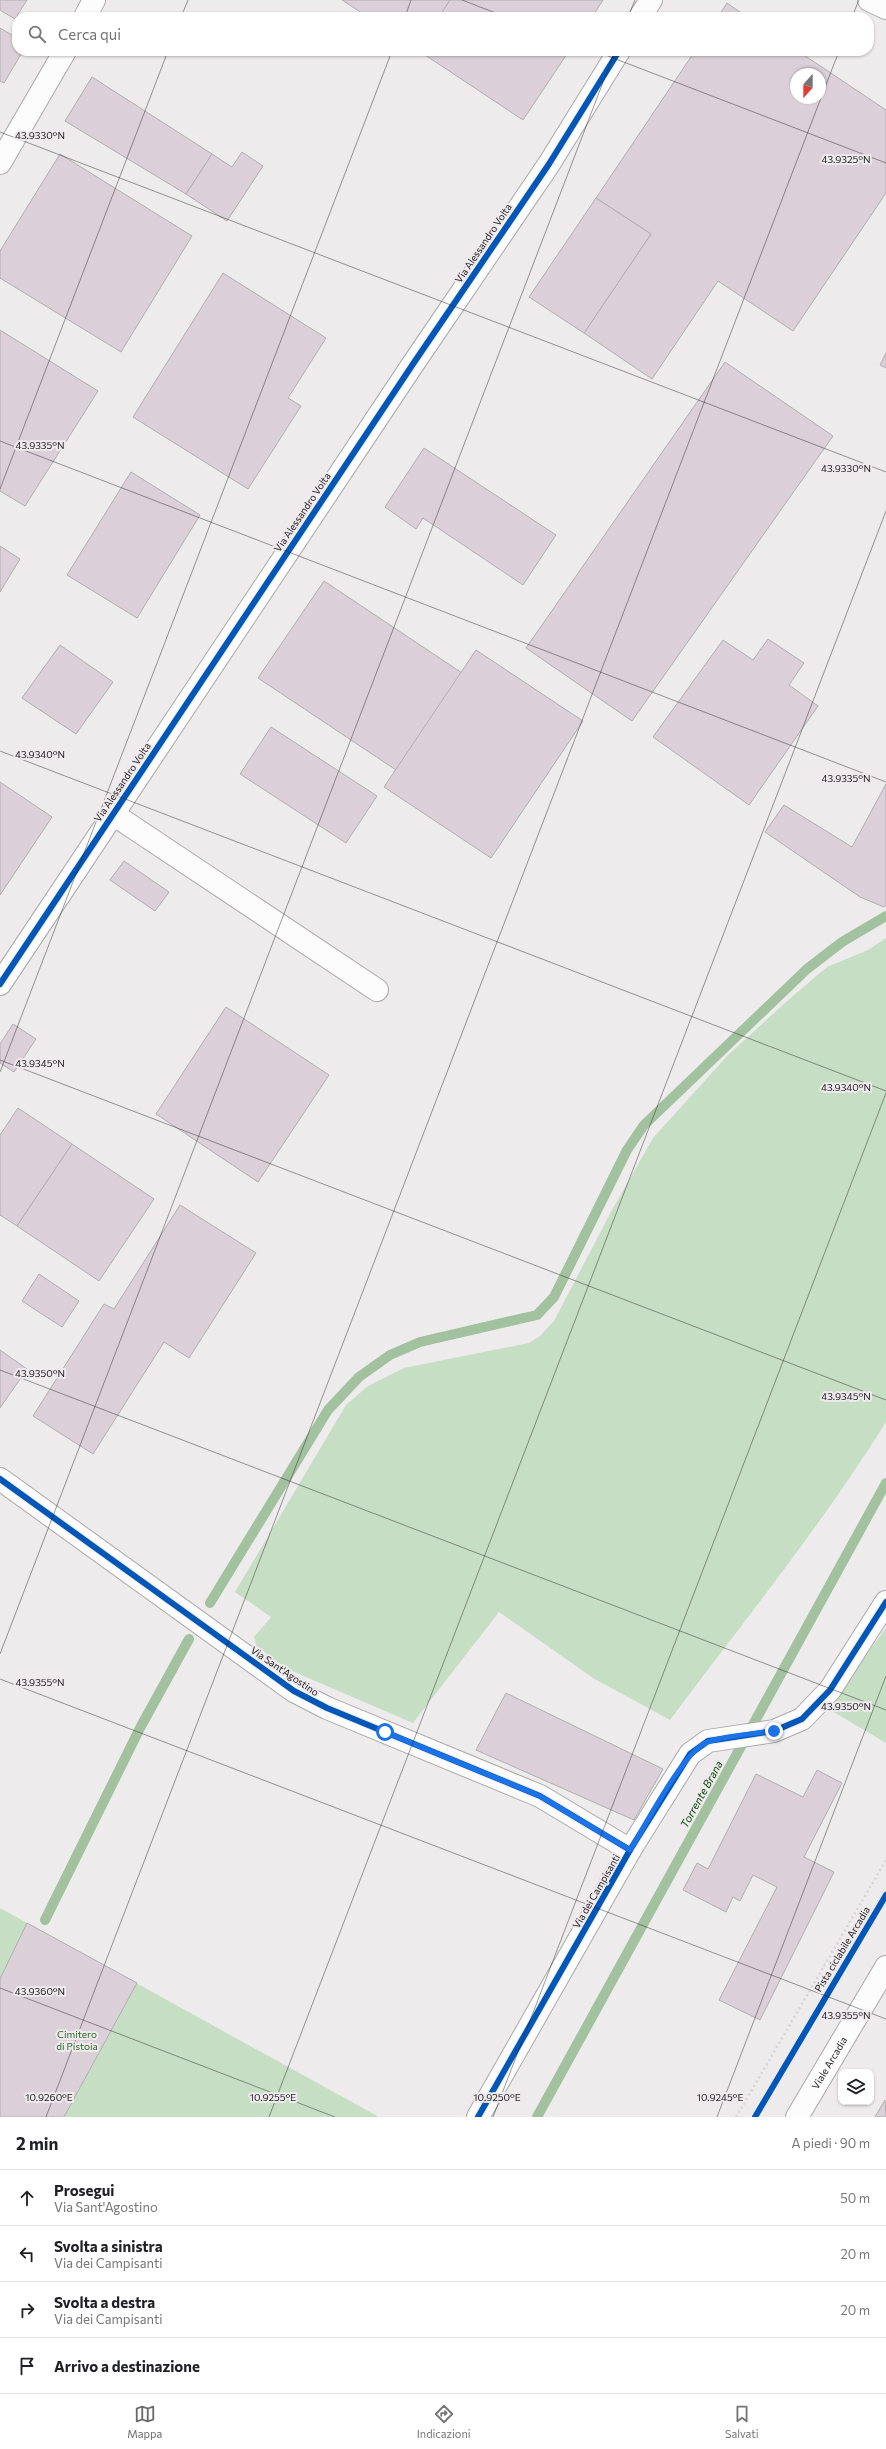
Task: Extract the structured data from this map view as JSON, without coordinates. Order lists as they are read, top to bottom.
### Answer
{
  "streets": {
    "street": [
      "Via Alessandro Volta",
      "Via Sant'Agostino",
      "Via dei Campisanti",
      "Viale Arcadia"
    ],
    "cycle path": ["Pista ciclabile Arcadia"]
  },
  "crossings": [
    ["Via Sant'Agostino", "Via dei Campisanti"]
  ],
  "water": ["Torrente Brana"],
  "parks": ["Cimitero di Pistoia"],
  "north": "bottom",
  "page": {
    "search": "Cerca qui",
    "heading": ["2 min", "A piedi · 90 m"],
    "list": [
      ["Prosegui", "Via Sant'Agostino", "50 m"],
      ["Svolta a sinistra", "Via dei Campisanti", "20 m"],
      ["Svolta a destra", "Via dei Campisanti", "20 m"],
      "Arrivo a destinazione"
    ],
    "nav": ["Mappa", "Indicazioni", "Salvati"]
  },
  "coordinates": [
    "43.9330°N",
    "43.9325°N",
    "43.9335°N",
    "43.9340°N",
    "43.9345°N",
    "43.9350°N",
    "43.9355°N",
    "43.9360°N",
    "10.9260°E",
    "10.9255°E",
    "10.9250°E",
    "10.9245°E"
  ]
}
